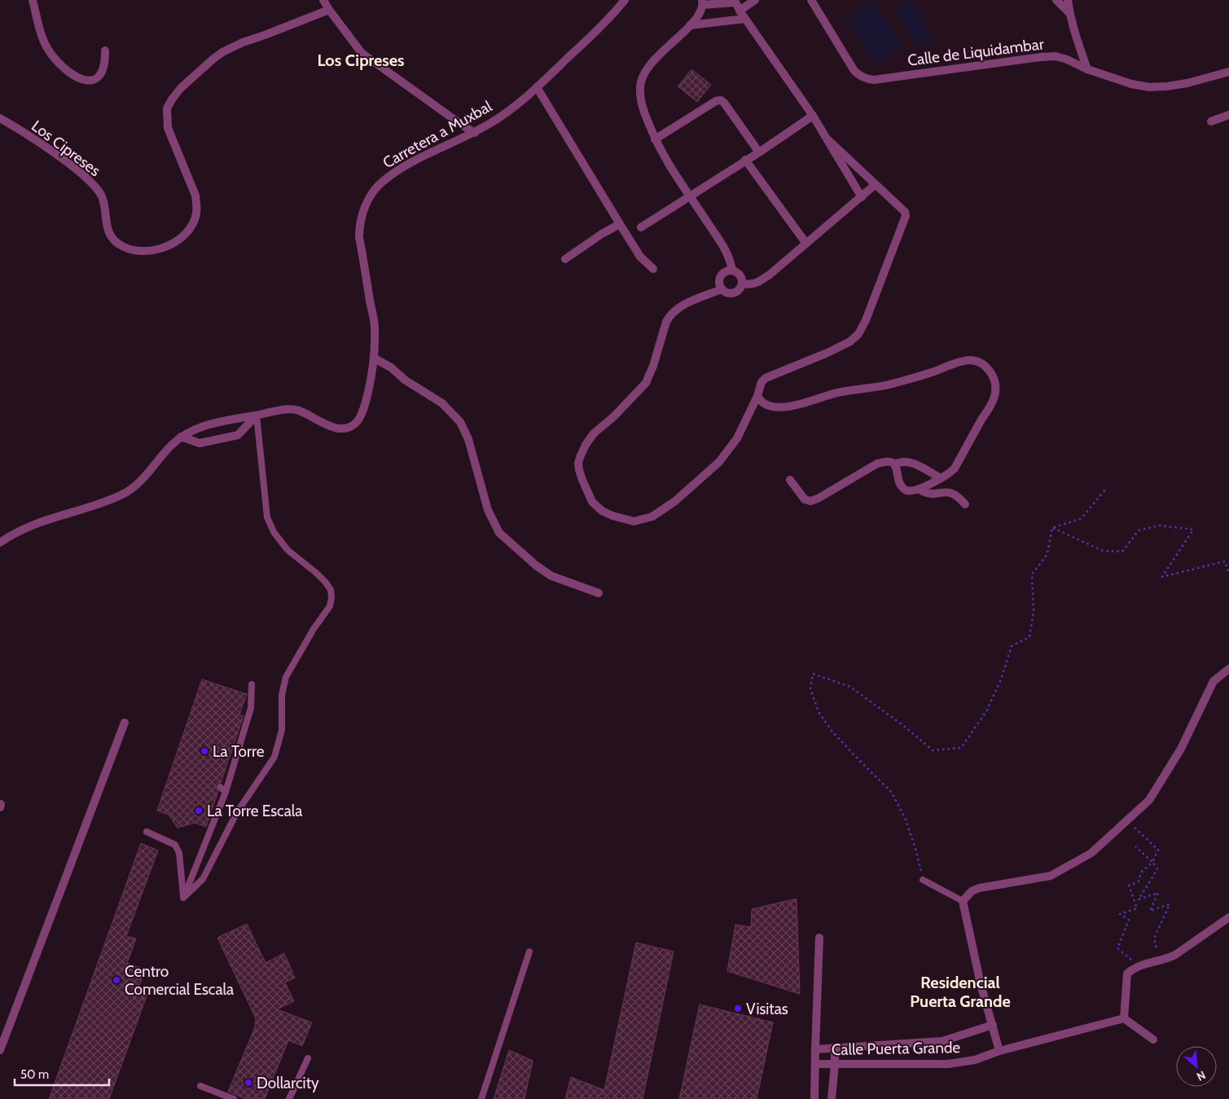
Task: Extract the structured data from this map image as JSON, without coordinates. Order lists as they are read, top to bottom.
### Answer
{
  "streets": {
    "street": [
      "Calle de Liquidambar",
      "Carretera a Muxbal",
      "Los Cipreses",
      "Calle Puerta Grande"
    ]
  },
  "districts": ["Los Cipreses", "Residencial Puerta Grande"],
  "places": [
    "La Torre",
    "La Torre Escala",
    "Centro Comercial Escala",
    "Visitas",
    "Dollarcity"
  ],
  "scale_bar": "50 m",
  "north": "bottom right"
}
